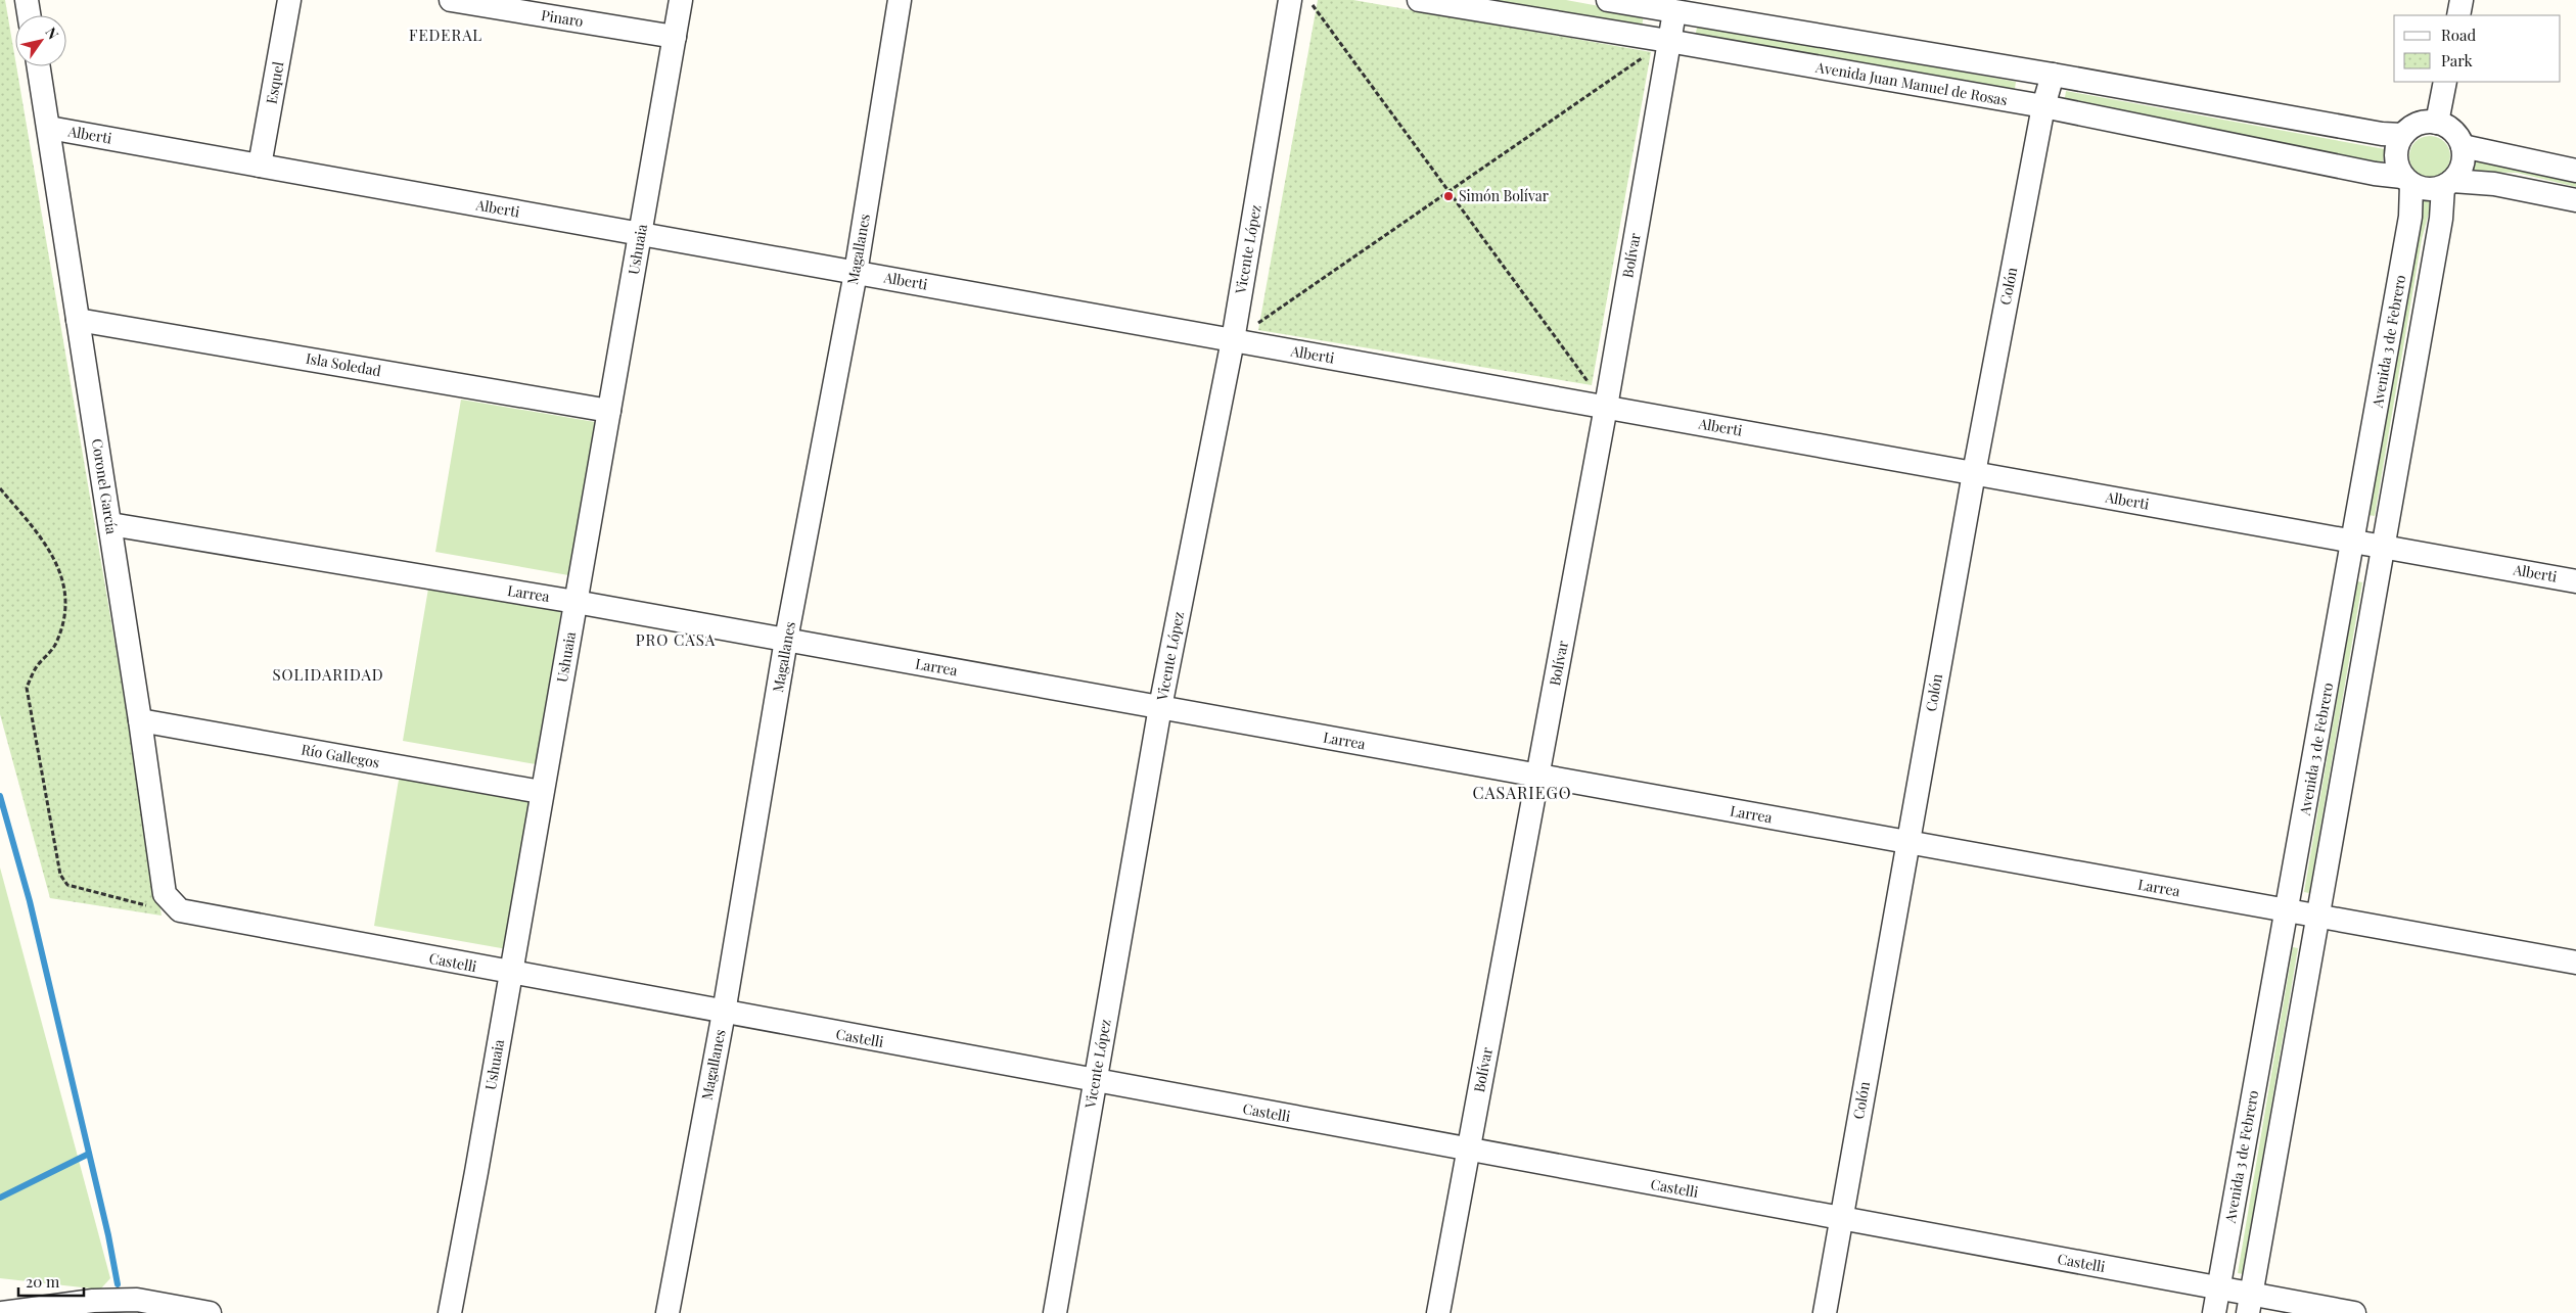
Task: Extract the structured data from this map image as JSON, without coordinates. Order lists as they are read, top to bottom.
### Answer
{
  "streets": {
    "street": [
      "Pinaro",
      "Esquel",
      "Avenida Juan Manuel de Rosas",
      "Alberti",
      "Ushuaia",
      "Magallanes",
      "Vicente López",
      "Bolívar",
      "Colón",
      "Avenida 3 de Febrero",
      "Isla Soledad",
      "Coronel García",
      "Larrea",
      "Río Gallegos",
      "Castelli"
    ]
  },
  "crossings": [
    ["Pinaro", "Ushuaia"],
    ["Esquel", "Alberti"],
    ["Avenida Juan Manuel de Rosas", "Bolívar"],
    ["Avenida Juan Manuel de Rosas", "Colón"],
    ["Avenida Juan Manuel de Rosas", "Avenida 3 de Febrero"],
    ["Alberti", "Ushuaia"],
    ["Alberti", "Magallanes"],
    ["Alberti", "Vicente López"],
    ["Alberti", "Bolívar"],
    ["Alberti", "Colón"],
    ["Alberti", "Avenida 3 de Febrero"],
    ["Alberti", "Coronel García"],
    ["Ushuaia", "Isla Soledad"],
    ["Ushuaia", "Larrea"],
    ["Ushuaia", "Río Gallegos"],
    ["Ushuaia", "Castelli"],
    ["Magallanes", "Larrea"],
    ["Magallanes", "Castelli"],
    ["Vicente López", "Larrea"],
    ["Vicente López", "Castelli"],
    ["Bolívar", "Larrea"],
    ["Bolívar", "Castelli"],
    ["Colón", "Larrea"],
    ["Colón", "Castelli"],
    ["Avenida 3 de Febrero", "Larrea"],
    ["Avenida 3 de Febrero", "Castelli"],
    ["Isla Soledad", "Coronel García"],
    ["Coronel García", "Larrea"],
    ["Coronel García", "Río Gallegos"],
    ["Coronel García", "Castelli"]
  ],
  "districts": [
    "FEDERAL",
    "PRO CASA",
    "SOLIDARIDAD",
    "CASARIEGO"
  ],
  "places": ["Simón Bolívar"],
  "legend": ["Road", "Park"],
  "scale_bar": "20 m",
  "north": "top right"
}
